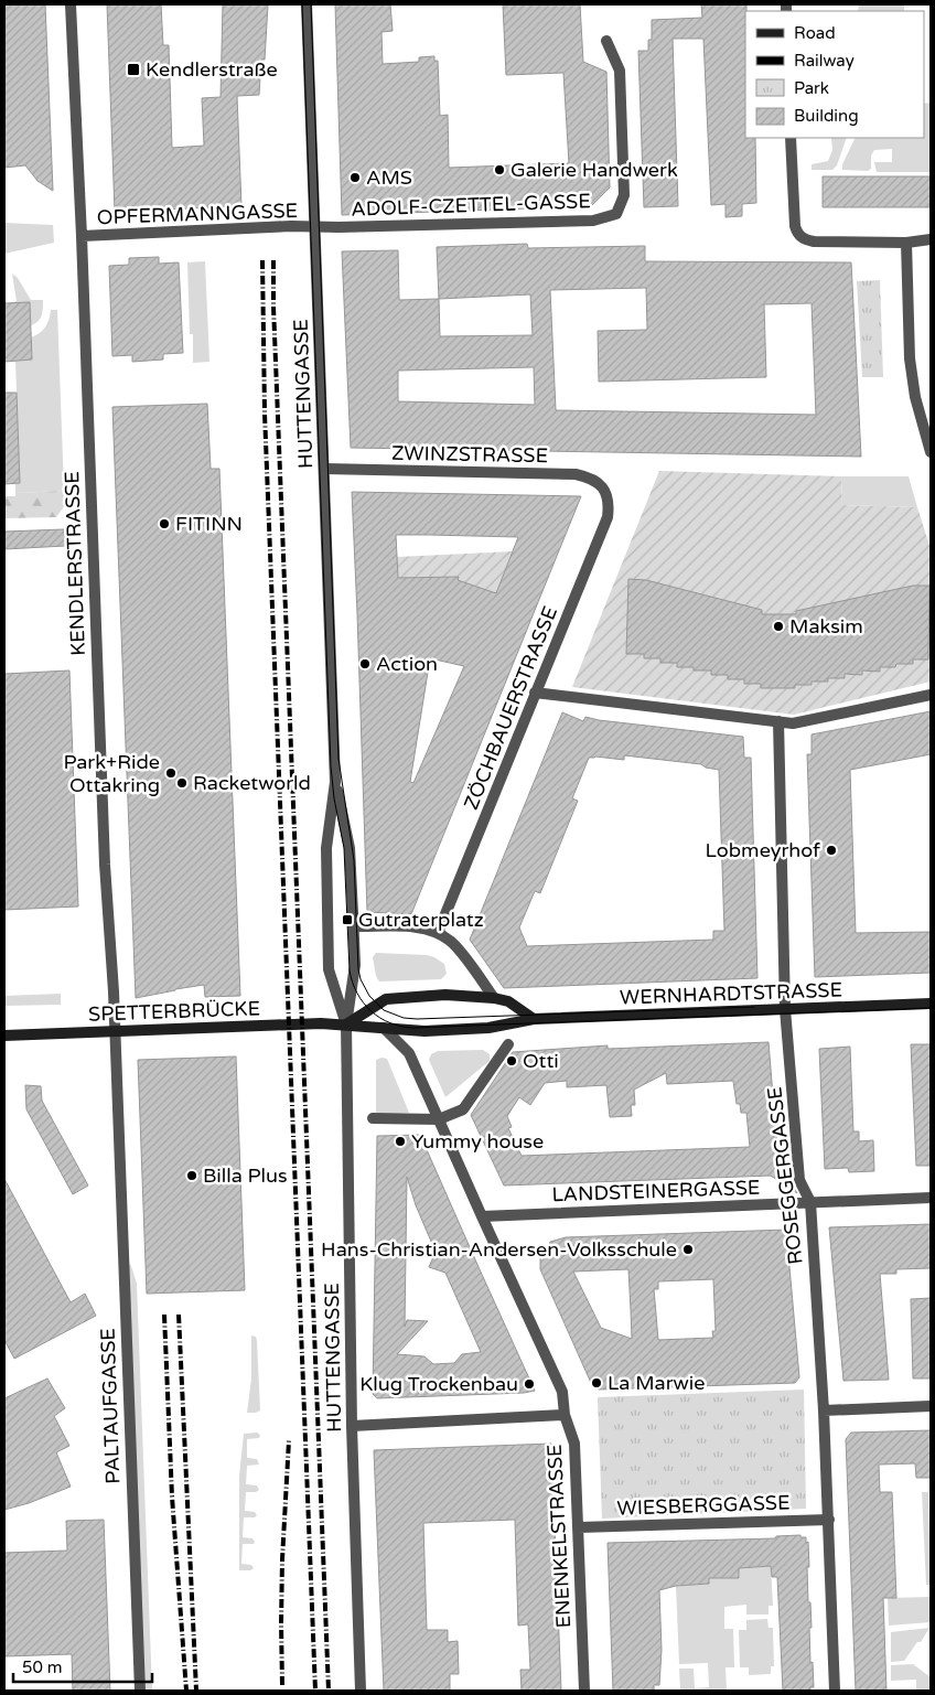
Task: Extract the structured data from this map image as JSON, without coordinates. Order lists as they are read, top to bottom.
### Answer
{
  "streets": {
    "main road": ["WERNHARDTSTRASSE", "SPETTERBRÜCKE"],
    "street": [
      "ADOLF-CZETTEL-GASSE",
      "OPFERMANNGASSE",
      "HUTTENGASSE",
      "ZWINZSTRASSE",
      "KENDLERSTRASSE",
      "ZÖCHBAUERSTRASSE",
      "ROSEGGERGASSE",
      "LANDSTEINERGASSE",
      "PALTAUFGASSE",
      "WIESBERGGASSE",
      "ENENKELSTRASSE"
    ]
  },
  "crossings": [
    ["ADOLF-CZETTEL-GASSE", "OPFERMANNGASSE"],
    ["ADOLF-CZETTEL-GASSE", "HUTTENGASSE"],
    ["OPFERMANNGASSE", "HUTTENGASSE"],
    ["OPFERMANNGASSE", "KENDLERSTRASSE"],
    ["HUTTENGASSE", "ZWINZSTRASSE"],
    ["HUTTENGASSE", "WERNHARDTSTRASSE"],
    ["HUTTENGASSE", "SPETTERBRÜCKE"],
    ["ZWINZSTRASSE", "ZÖCHBAUERSTRASSE"],
    ["KENDLERSTRASSE", "PALTAUFGASSE"],
    ["WERNHARDTSTRASSE", "SPETTERBRÜCKE"],
    ["WERNHARDTSTRASSE", "ROSEGGERGASSE"],
    ["WERNHARDTSTRASSE", "ENENKELSTRASSE"],
    ["ROSEGGERGASSE", "LANDSTEINERGASSE"],
    ["ROSEGGERGASSE", "WIESBERGGASSE"],
    ["LANDSTEINERGASSE", "ENENKELSTRASSE"],
    ["WIESBERGGASSE", "ENENKELSTRASSE"]
  ],
  "places": {
    "transit": ["Kendlerstraße", "Gutraterplatz"],
    "other": [
      "Galerie Handwerk",
      "AMS",
      "FITINN",
      "Maksim",
      "Action",
      "Park+Ride Ottakring",
      "Racketworld",
      "Lobmeyrhof",
      "Otti",
      "Yummy house",
      "Billa Plus",
      "Hans-Christian-Andersen-Volksschule",
      "La Marwie",
      "Klug Trockenbau"
    ]
  },
  "legend": [
    "Road",
    "Railway",
    "Park",
    "Building"
  ],
  "scale_bar": "50 m"
}
